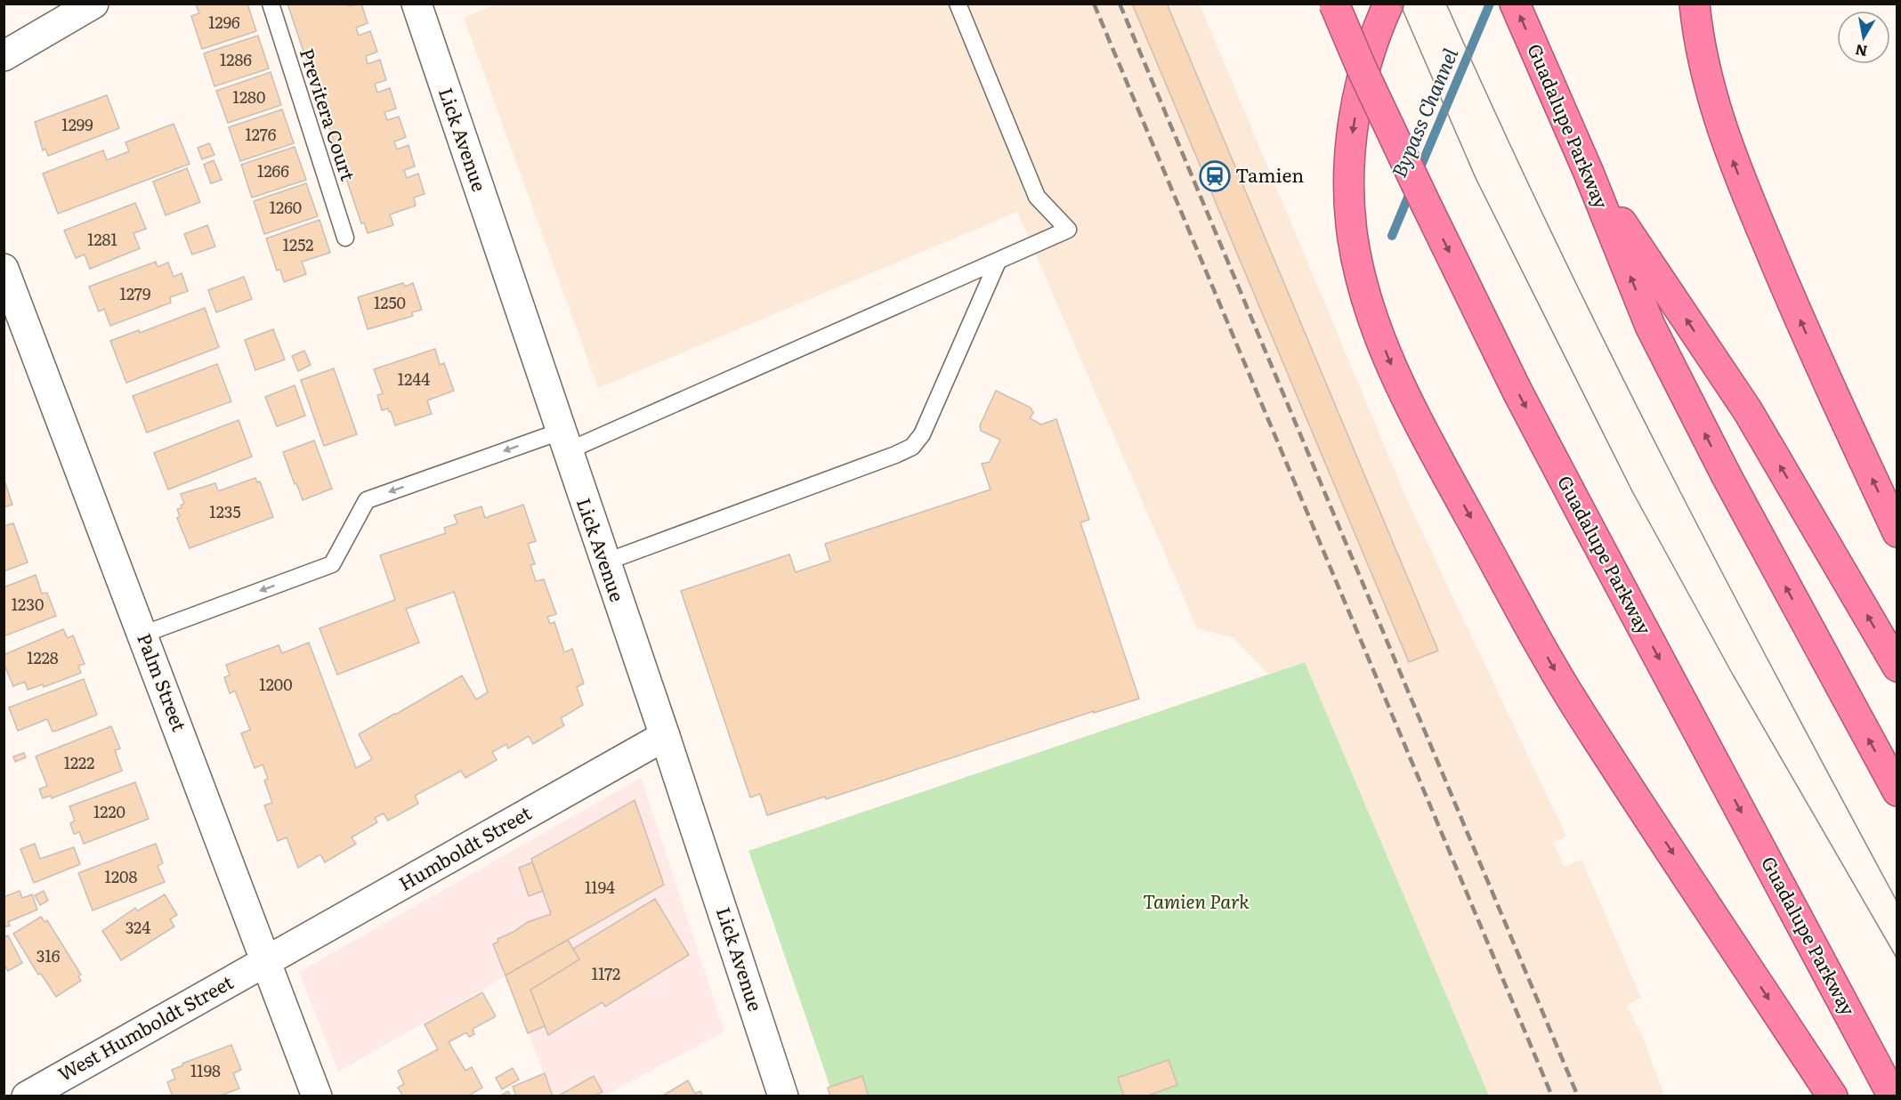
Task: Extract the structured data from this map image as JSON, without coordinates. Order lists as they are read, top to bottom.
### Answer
{
  "streets": {
    "highway": ["Guadalupe Parkway"],
    "street": [
      "Lick Avenue",
      "Palm Street",
      "Humboldt Street",
      "West Humboldt Street"
    ],
    "lane": ["Previtera Court"]
  },
  "crossings": [
    ["Lick Avenue", "Humboldt Street"],
    ["Palm Street", "Humboldt Street"],
    ["Palm Street", "West Humboldt Street"],
    ["Humboldt Street", "West Humboldt Street"]
  ],
  "water": ["Bypass Channel"],
  "parks": ["Tamien Park"],
  "places": {
    "station": ["Tamien"]
  },
  "house_numbers": [
    "1296",
    "1286",
    "1280",
    "1299",
    "1276",
    "1266",
    "1260",
    "1281",
    "1252",
    "1279",
    "1250",
    "1244",
    "1235",
    "1230",
    "1228",
    "1200",
    "1222",
    "1220",
    "1208",
    "1194",
    "324",
    "316",
    "1172",
    "1198"
  ],
  "north": "bottom"
}
